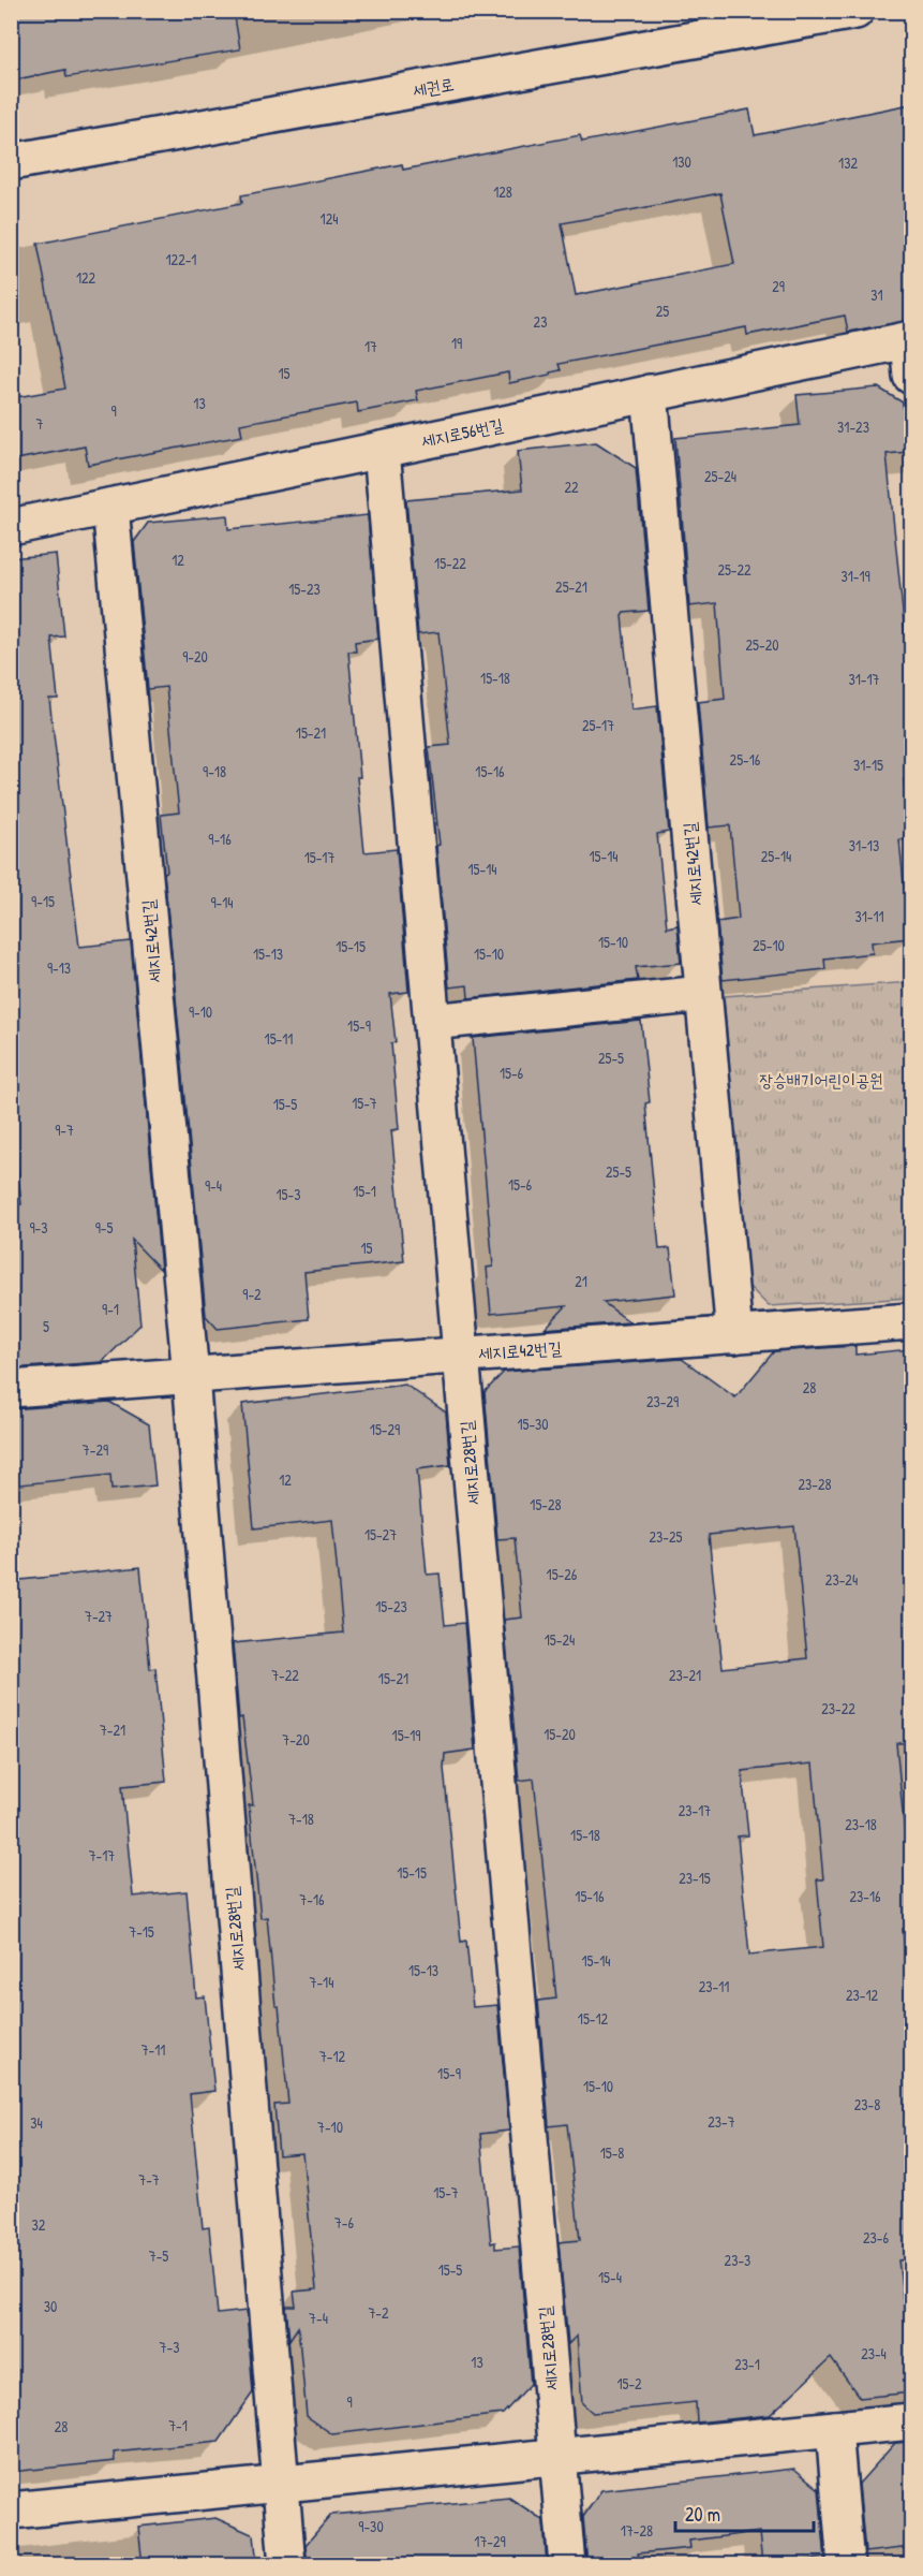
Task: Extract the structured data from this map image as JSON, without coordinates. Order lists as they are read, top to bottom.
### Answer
{
  "streets": {
    "street": [
      "세권로",
      "세지로56번길",
      "세지로42번길",
      "세지로28번길"
    ]
  },
  "crossings": [
    ["세지로56번길", "세지로42번길"],
    ["세지로42번길", "세지로28번길"]
  ],
  "parks": ["장승배기어린이공원"],
  "house_numbers": [
    "130",
    "132",
    "128",
    "124",
    "122-1",
    "122",
    "29",
    "31",
    "25",
    "23",
    "19",
    "17",
    "15",
    "13",
    "9",
    "7",
    "31-23",
    "25-24",
    "22",
    "12",
    "15-22",
    "25-22",
    "31-19",
    "25-21",
    "15-23",
    "25-20",
    "9-20",
    "15-18",
    "31-17",
    "25-17",
    "15-21",
    "25-16",
    "31-15",
    "9-18",
    "15-16",
    "9-16",
    "31-13",
    "15-14",
    "25-14",
    "15-17",
    "15-14",
    "9-15",
    "9-14",
    "31-11",
    "15-10",
    "25-10",
    "15-15",
    "15-13",
    "15-10",
    "9-13",
    "9-10",
    "15-9",
    "15-11",
    "25-5",
    "15-6",
    "15-7",
    "15-5",
    "9-7",
    "25-5",
    "15-6",
    "9-4",
    "15-1",
    "15-3",
    "9-3",
    "9-5",
    "15",
    "21",
    "9-2",
    "9-1",
    "5",
    "28",
    "23-29",
    "15-30",
    "15-29",
    "7-29",
    "12",
    "23-28",
    "15-28",
    "15-27",
    "23-25",
    "15-26",
    "23-24",
    "15-23",
    "7-27",
    "15-24",
    "7-22",
    "23-21",
    "15-21",
    "23-22",
    "7-21",
    "15-20",
    "15-19",
    "7-20",
    "23-17",
    "7-18",
    "23-18",
    "15-18",
    "7-17",
    "15-15",
    "23-15",
    "15-16",
    "23-16",
    "7-16",
    "7-15",
    "15-14",
    "15-13",
    "7-14",
    "23-11",
    "23-12",
    "15-12",
    "7-11",
    "7-12",
    "15-9",
    "15-10",
    "23-8",
    "23-7",
    "34",
    "7-10",
    "15-8",
    "7-7",
    "15-7",
    "7-6",
    "32",
    "23-6",
    "7-5",
    "23-3",
    "15-5",
    "15-4",
    "30",
    "7-2",
    "7-4",
    "7-3",
    "23-4",
    "13",
    "23-1",
    "15-2",
    "9",
    "7-1",
    "28",
    "9-30",
    "17-28",
    "17-29"
  ],
  "scale_bar": "20 m"
}
